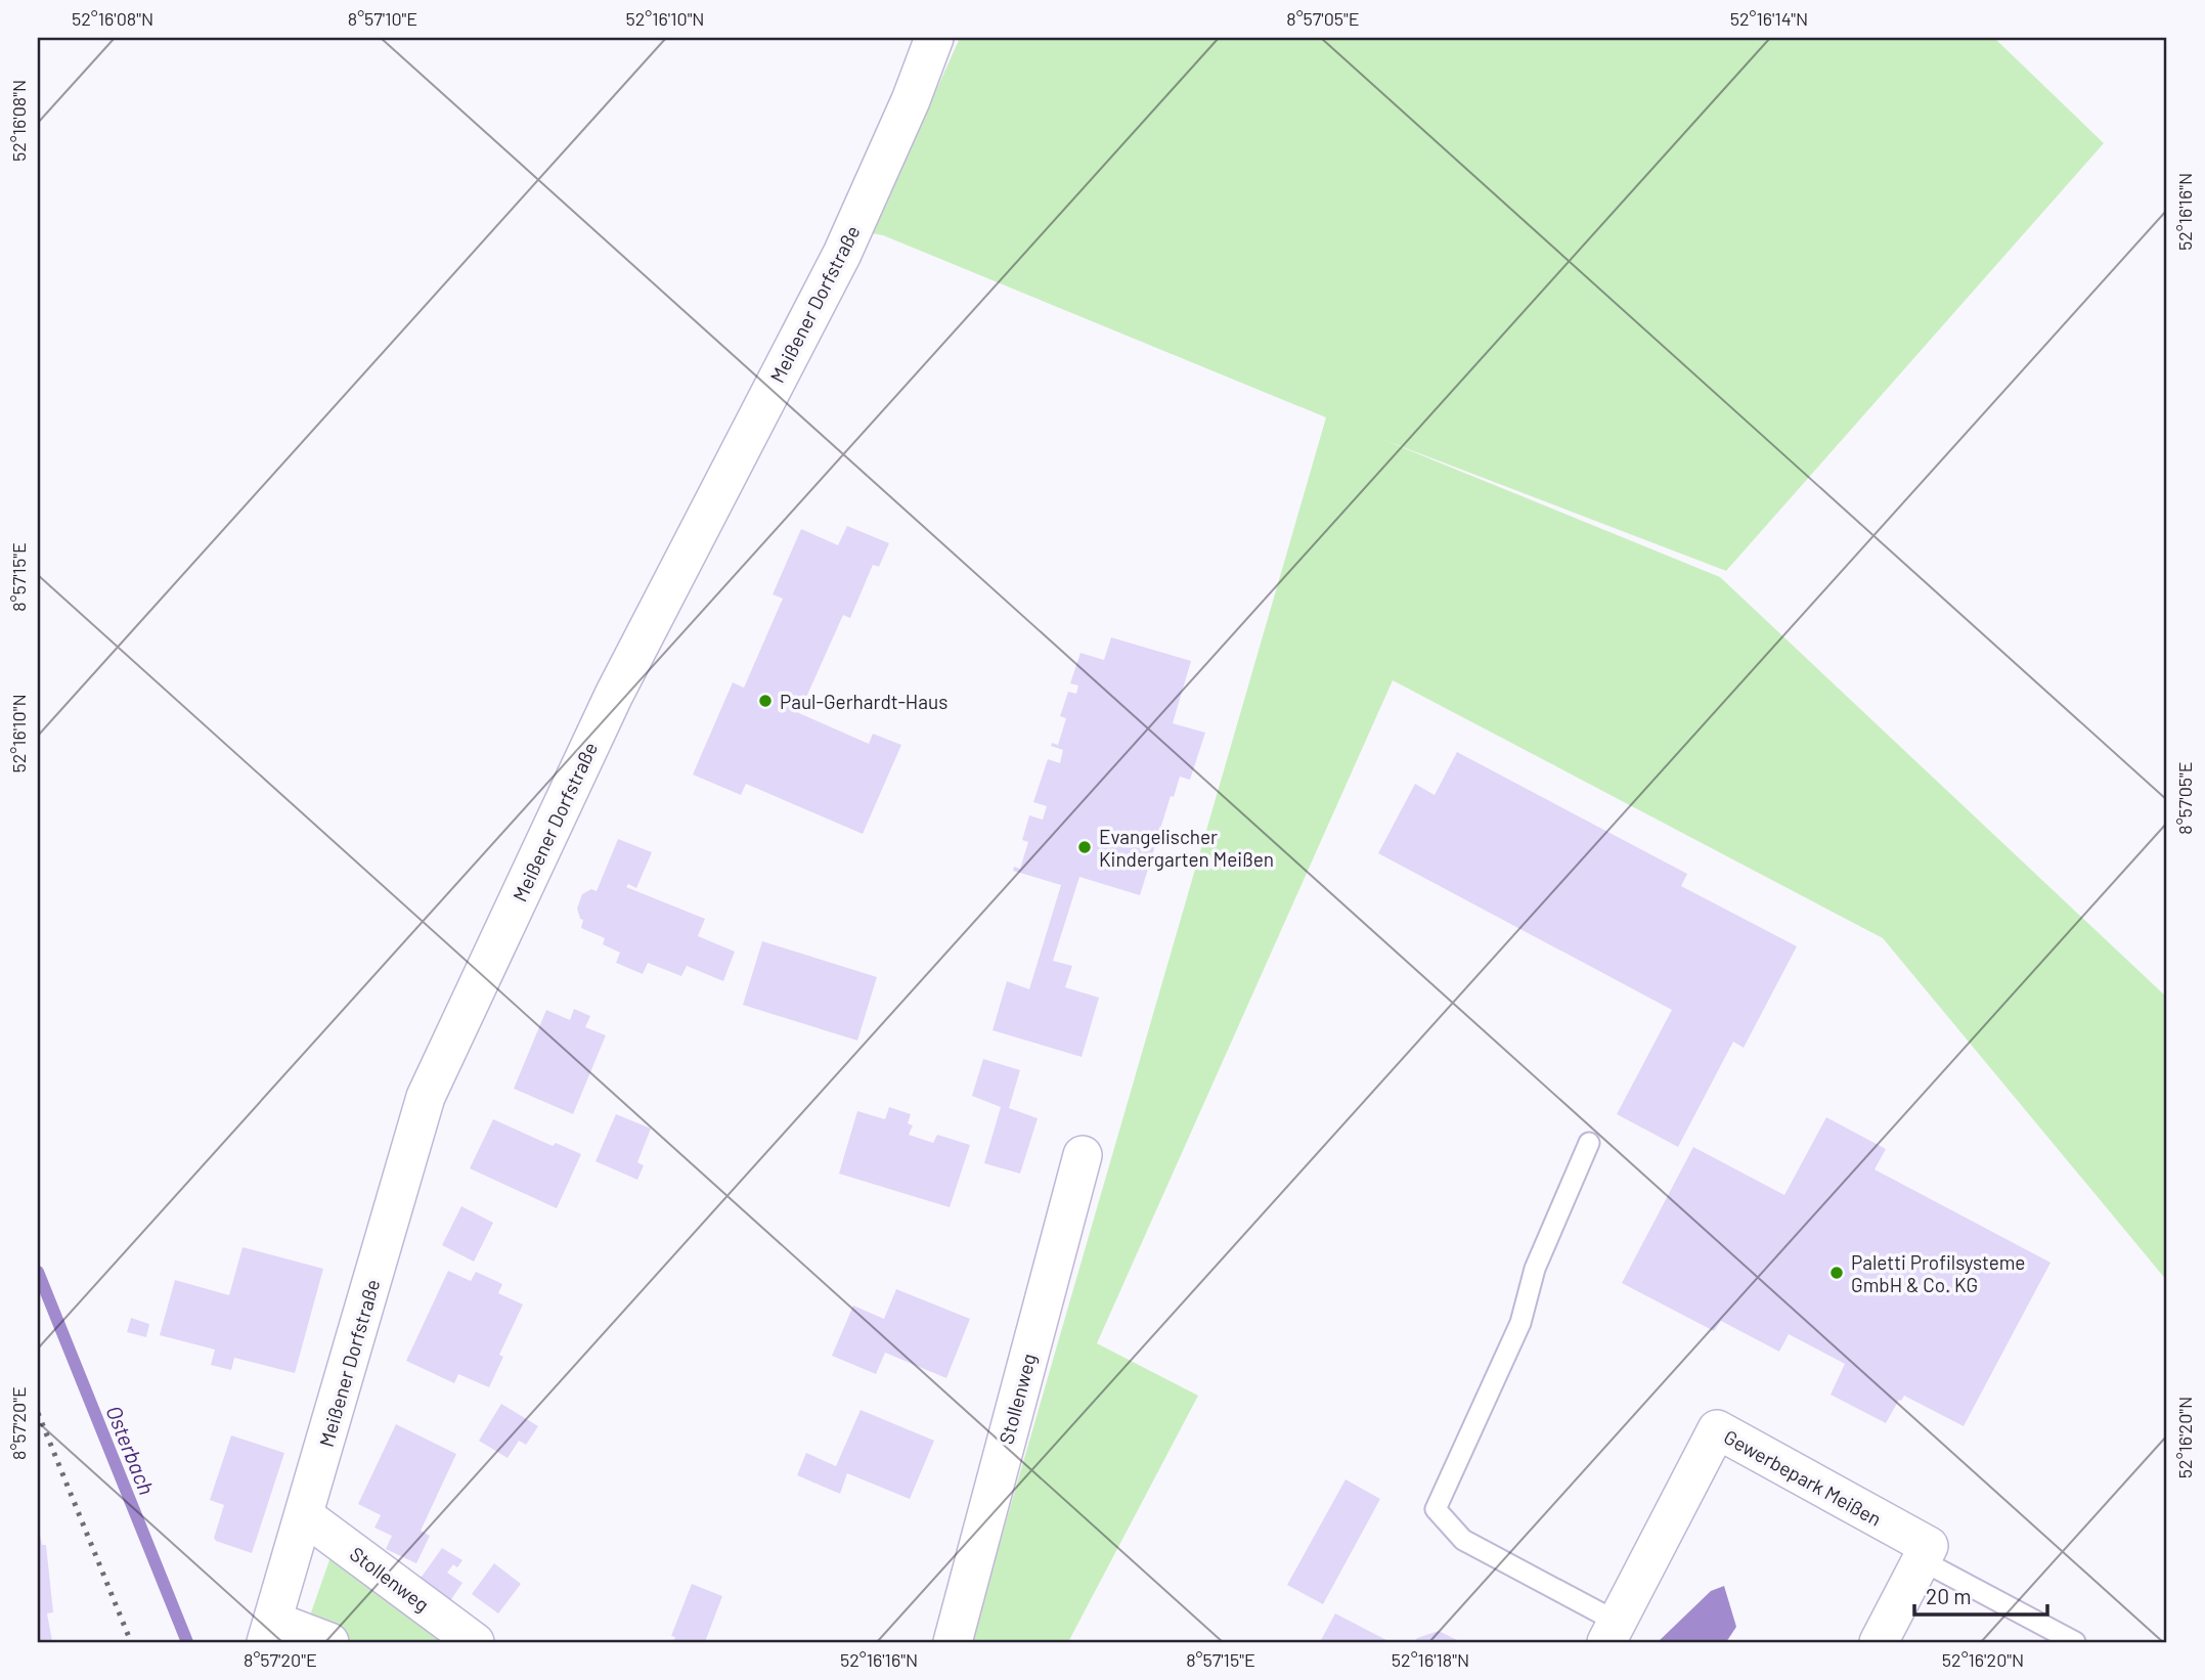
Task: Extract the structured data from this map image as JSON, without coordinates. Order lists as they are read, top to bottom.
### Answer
{
  "streets": {
    "street": ["Meißener Dorfstraße", "Stollenweg", "Gewerbepark Meißen"]
  },
  "crossings": [
    ["Meißener Dorfstraße", "Stollenweg"]
  ],
  "water": ["Osterbach"],
  "places": ["Paul-Gerhardt-Haus", "Evangelischer Kindergarten Meißen", "Paletti Profilsysteme GmbH & Co. KG"],
  "scale_bar": "20 m",
  "coordinates": [
    "52°16'08\"N",
    "8°57'10\"E",
    "52°16'10\"N",
    "8°57'05\"E",
    "52°16'14\"N",
    "52°16'16\"N",
    "8°57'15\"E",
    "8°57'20\"E",
    "52°16'20\"N",
    "52°16'18\"N"
  ]
}
